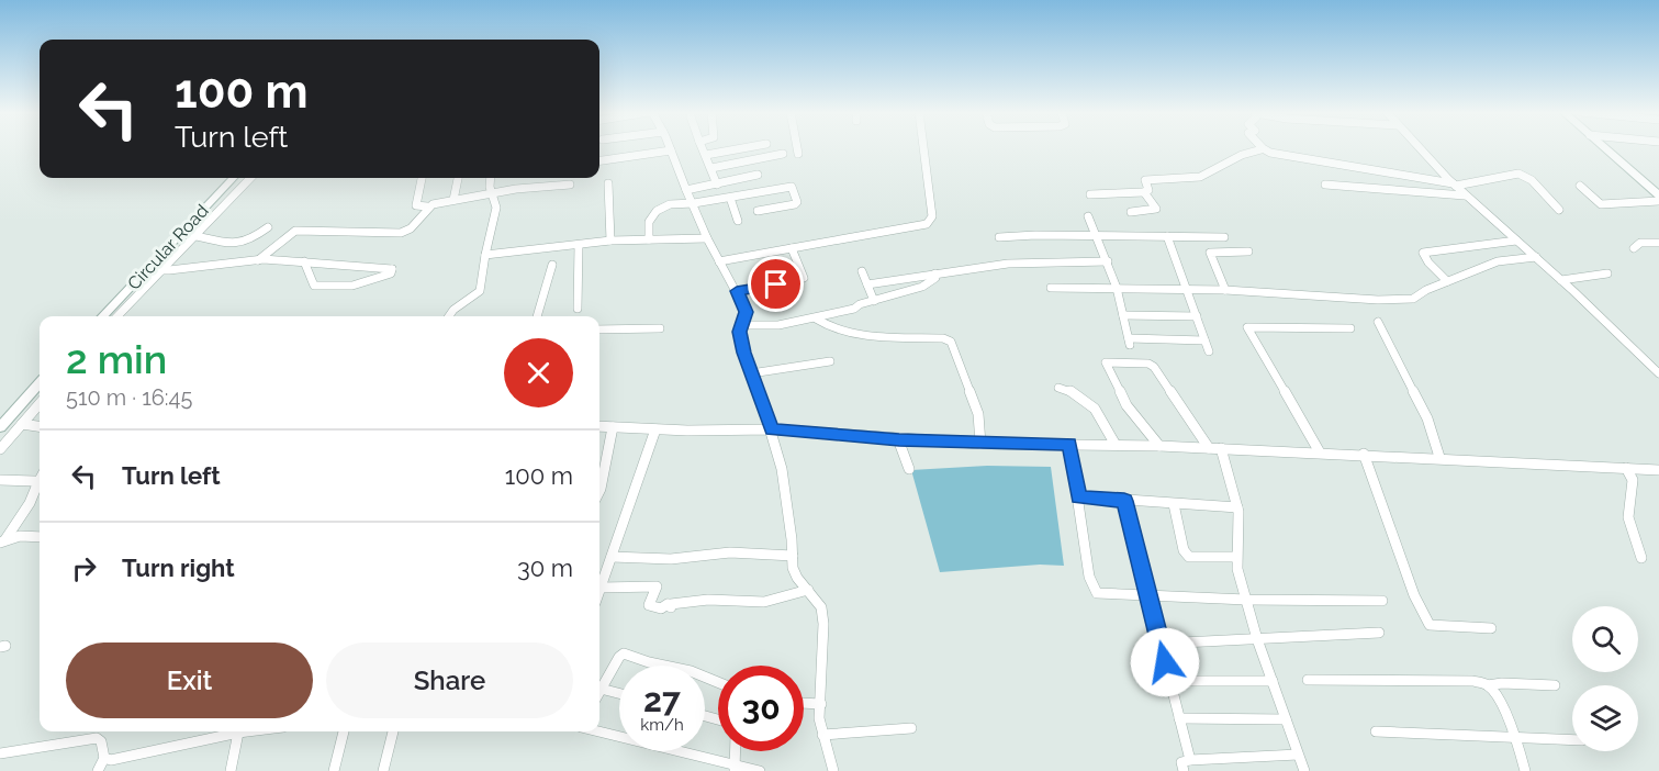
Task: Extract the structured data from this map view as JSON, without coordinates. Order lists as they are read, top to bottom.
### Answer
{
  "streets": {
    "main road": ["Circular Road"]
  },
  "page": {
    "turn": ["100 m", "Turn left"],
    "heading": ["2 min", "510 m · 16:45"],
    "list": [
      {
        "name": "Turn left",
        "value": "100 m"
      },
      {
        "name": "Turn right",
        "value": "30 m"
      }
    ],
    "buttons": ["Exit", "Share"],
    "speed": "27 km/h",
    "limit": "30"
  }
}
